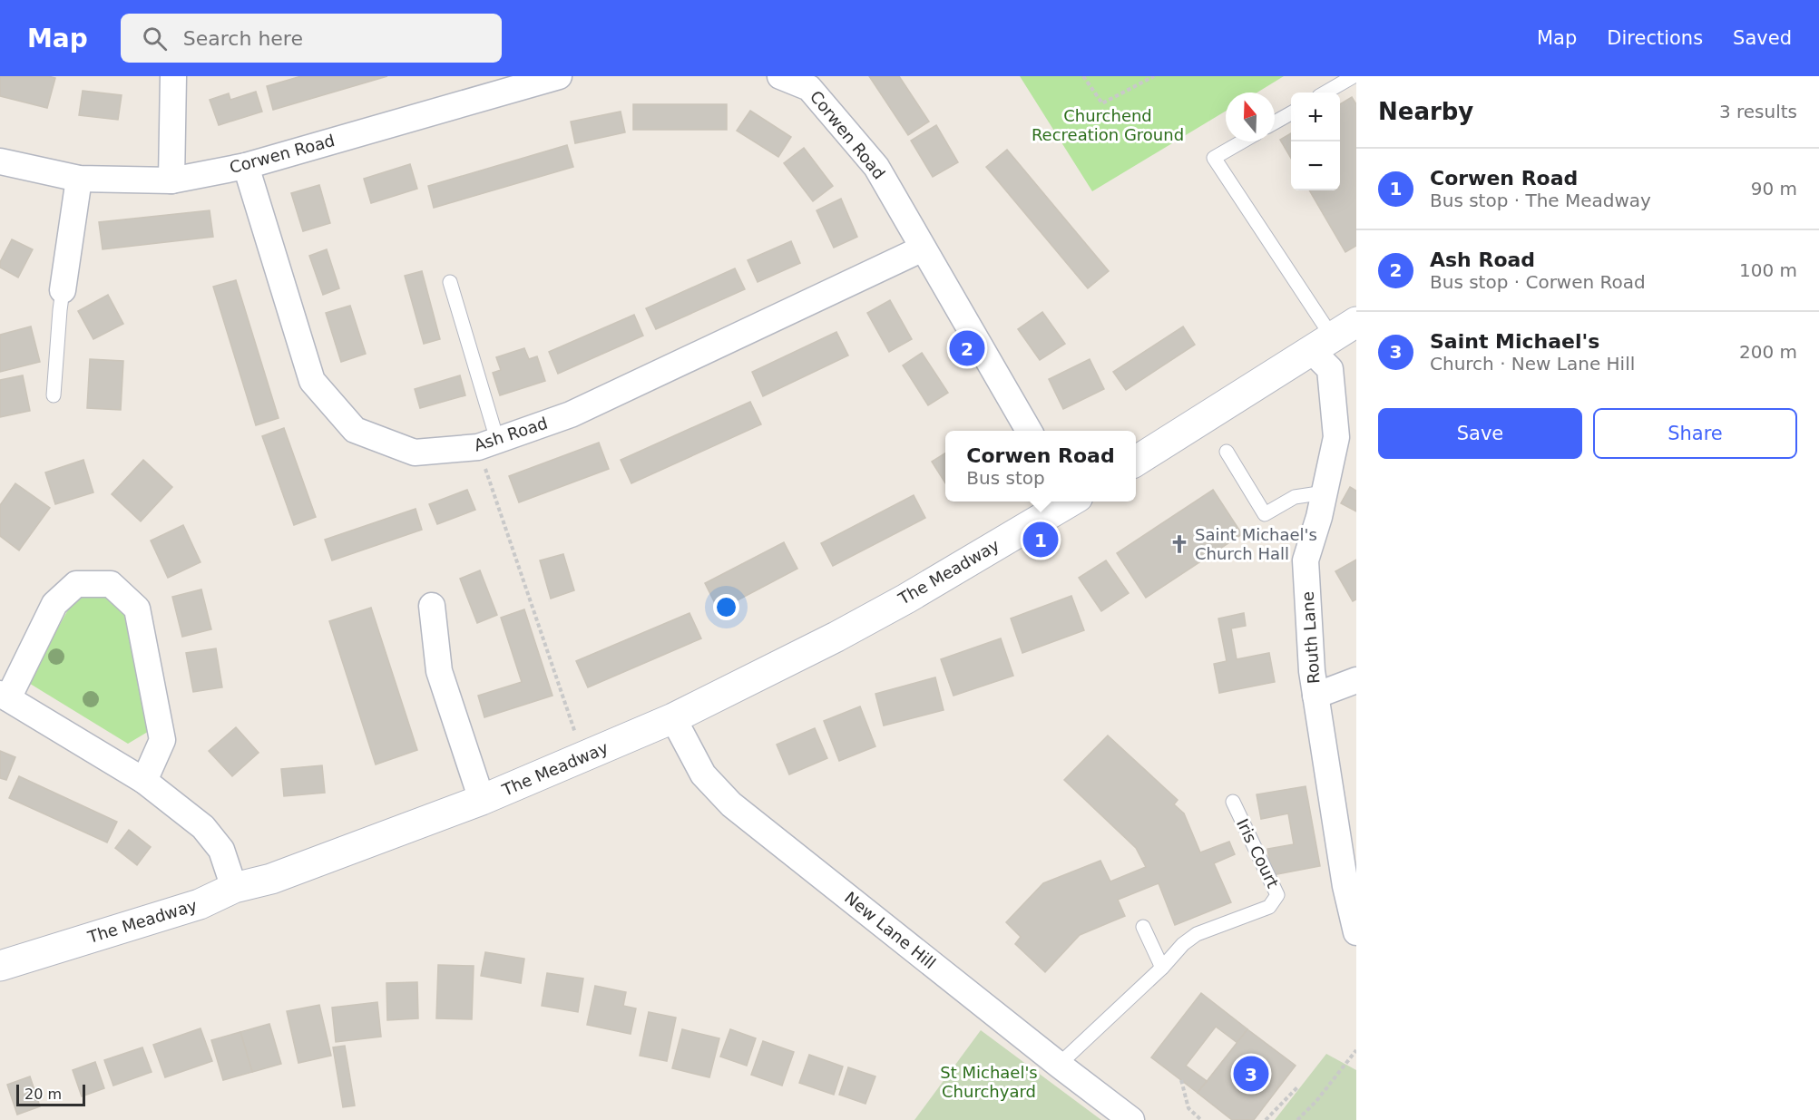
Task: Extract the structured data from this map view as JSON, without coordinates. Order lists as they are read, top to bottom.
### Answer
{
  "streets": {
    "street": [
      "Corwen Road",
      "Ash Road",
      "The Meadway",
      "Routh Lane",
      "New Lane Hill"
    ],
    "lane": ["Iris Court"]
  },
  "crossings": [
    ["Corwen Road", "Ash Road"],
    ["The Meadway", "New Lane Hill"],
    ["Iris Court", "New Lane Hill"]
  ],
  "parks": ["Churchend Recreation Ground", "St Michael's Churchyard"],
  "places": {
    "church": ["Saint Michael's Church Hall"]
  },
  "scale_bar": "20 m",
  "north": "top",
  "page": {
    "header": "Map",
    "search": "Search here",
    "nav": ["Map", "Directions", "Saved"],
    "heading": ["Nearby", "3 results"],
    "map_buttons": ["+", "−"],
    "list": [
      {
        "mark": "1",
        "name": "Corwen Road",
        "note": "Bus stop · The Meadway",
        "value": "90 m"
      },
      {
        "mark": "2",
        "name": "Ash Road",
        "note": "Bus stop · Corwen Road",
        "value": "100 m"
      },
      {
        "mark": "3",
        "name": "Saint Michael's",
        "note": "Church · New Lane Hill",
        "value": "200 m"
      }
    ],
    "pins": ["2", "1", "3"],
    "buttons": ["Save", "Share"],
    "popup": ["Corwen Road", "Bus stop"],
    "scale": "20 m"
  }
}
